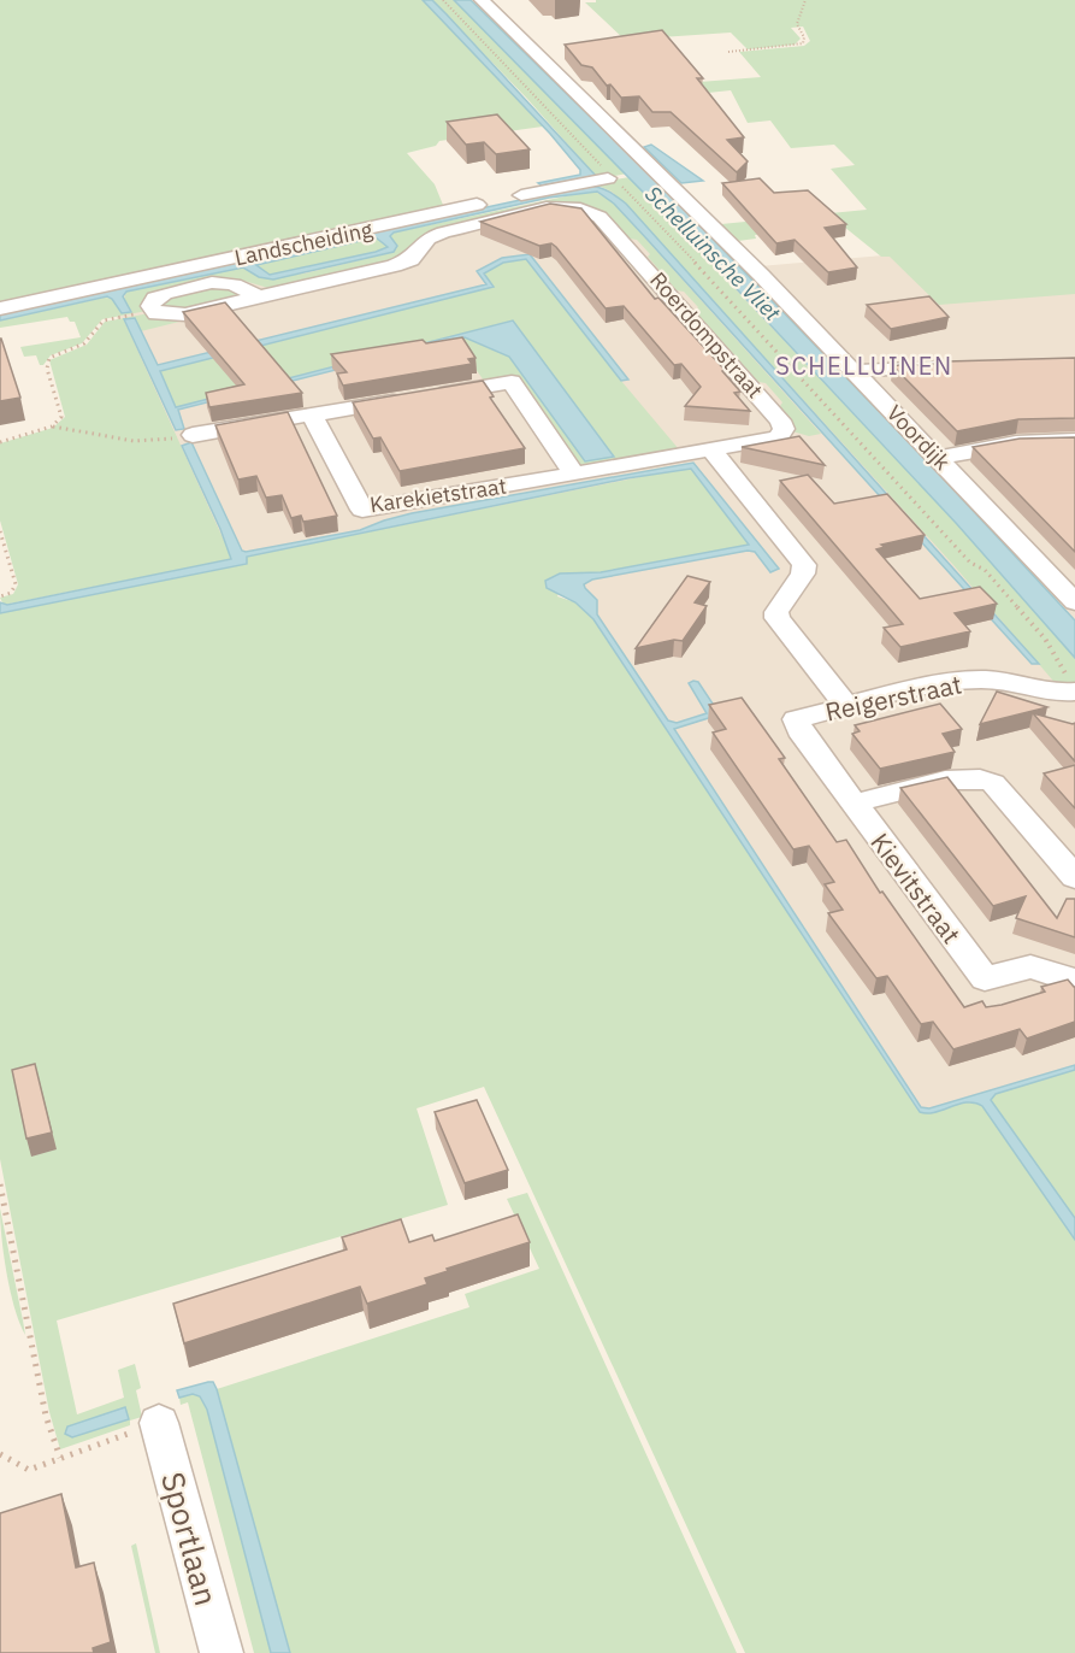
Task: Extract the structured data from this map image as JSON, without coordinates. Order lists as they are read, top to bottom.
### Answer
{
  "streets": {
    "street": [
      "Landscheiding",
      "Roerdompstraat",
      "Voordijk",
      "Karekietstraat",
      "Reigerstraat",
      "Kievitstraat",
      "Sportlaan"
    ]
  },
  "crossings": [
    ["Roerdompstraat", "Karekietstraat"],
    ["Reigerstraat", "Kievitstraat"]
  ],
  "districts": ["SCHELLUINEN"],
  "water": ["Schelluinsche Vliet"]
}
